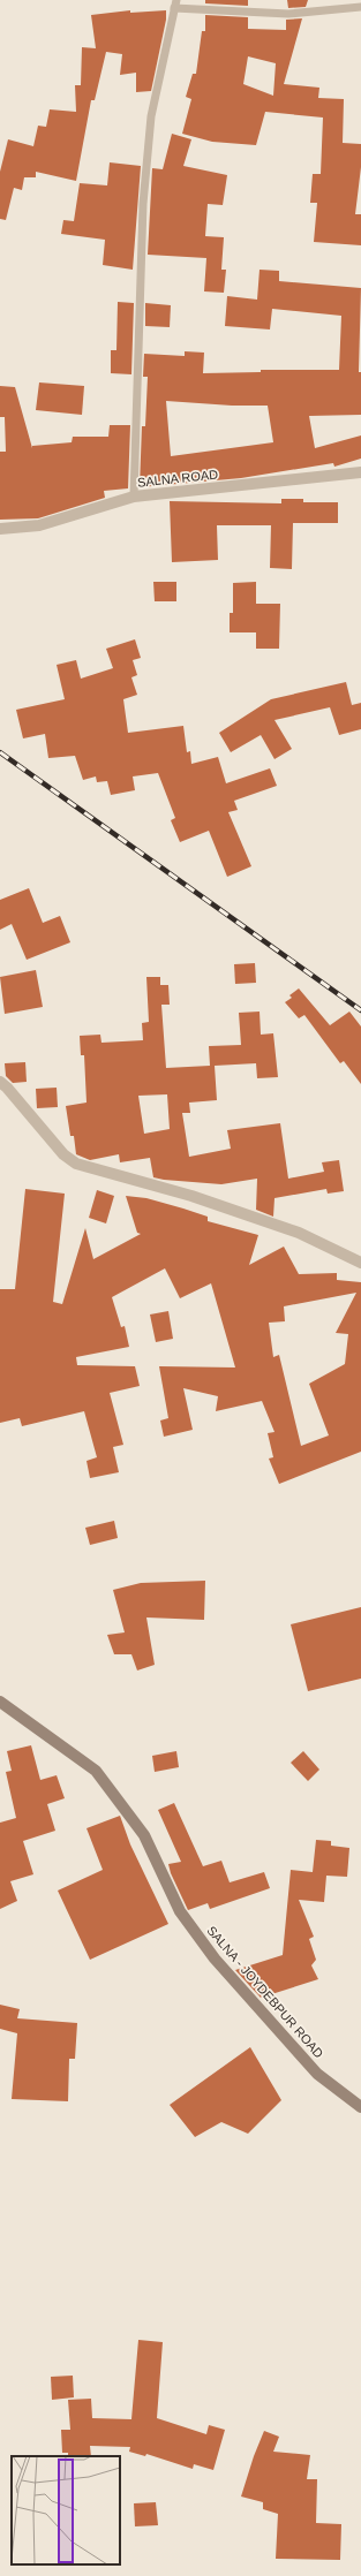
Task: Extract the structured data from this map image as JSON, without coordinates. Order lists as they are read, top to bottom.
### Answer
{
  "streets": {
    "main road": ["SALNA - JOYDEBPUR ROAD"],
    "street": ["SALNA ROAD"]
  }
}
